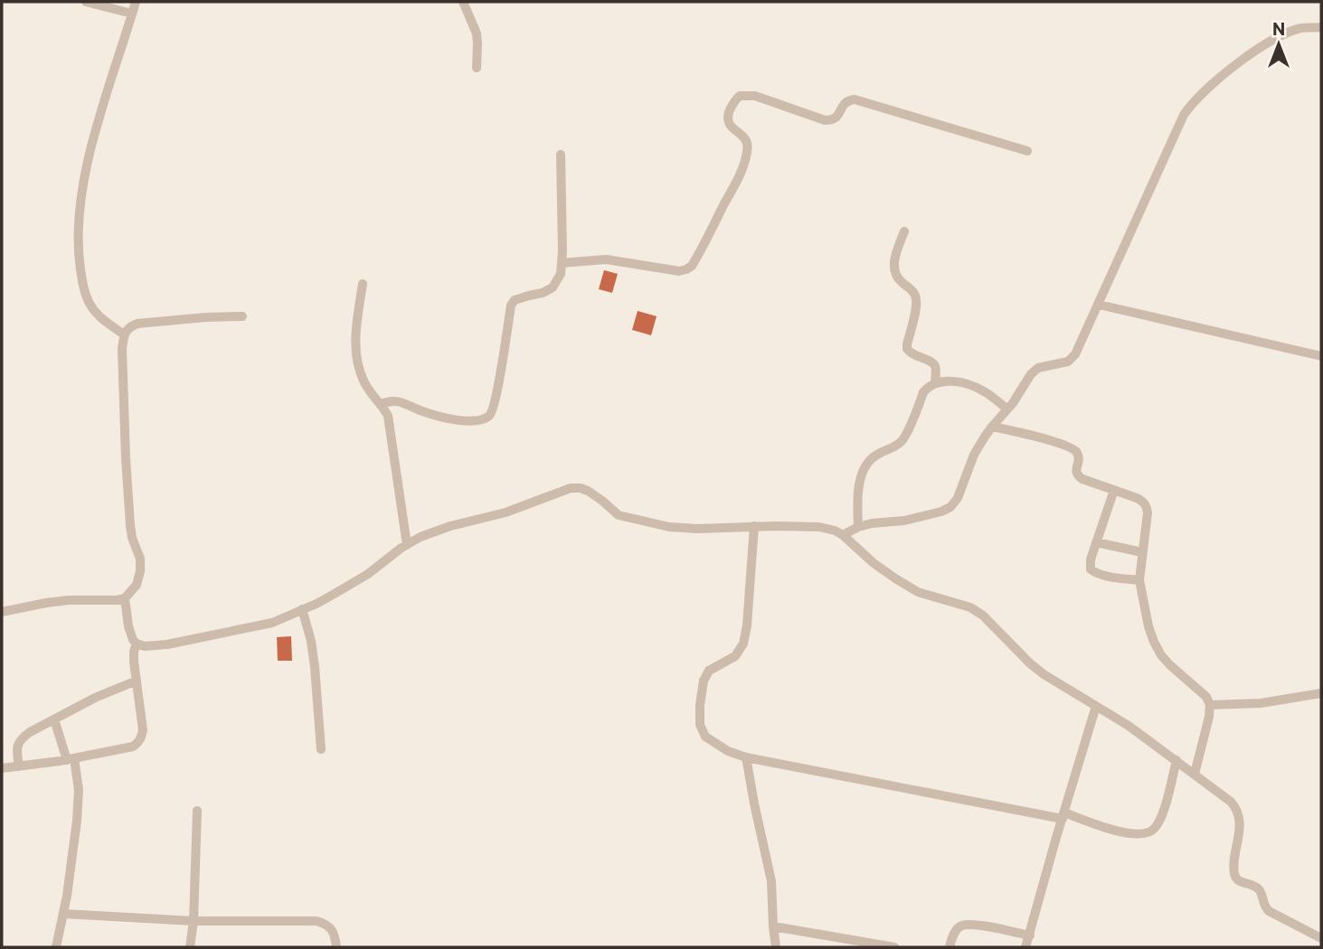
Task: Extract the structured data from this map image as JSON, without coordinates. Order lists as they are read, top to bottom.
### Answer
{
  "north": "top"
}
